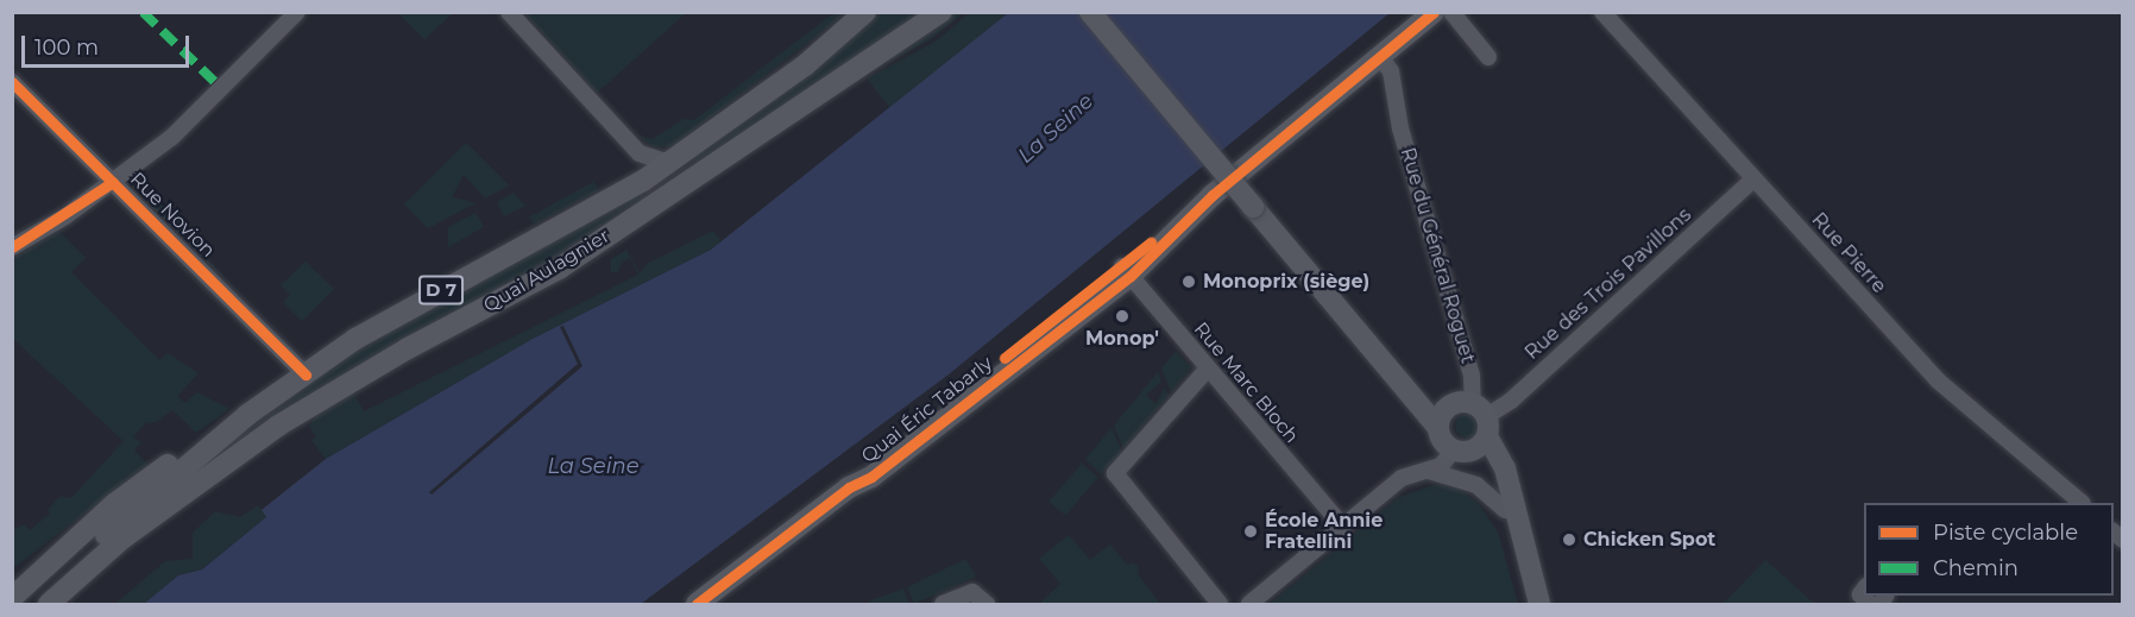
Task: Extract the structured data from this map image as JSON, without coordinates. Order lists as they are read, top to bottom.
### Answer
{
  "streets": {
    "main road": [
      "Rue du Général Roguet",
      "Quai Aulagnier",
      "D 7",
      "Quai Éric Tabarly"
    ],
    "street": [
      "Rue Novion",
      "Rue Pierre",
      "Rue des Trois Pavillons",
      "Rue Marc Bloch"
    ]
  },
  "crossings": [
    ["Rue Novion", "Quai Aulagnier"],
    ["Rue Pierre", "Rue des Trois Pavillons"],
    ["Rue du Général Roguet", "Rue des Trois Pavillons"],
    ["Rue du Général Roguet", "Quai Éric Tabarly"],
    ["Quai Aulagnier", "D 7"],
    ["Rue Marc Bloch", "Quai Éric Tabarly"]
  ],
  "water": ["La Seine"],
  "places": [
    "Monoprix (siège)",
    "Monop'",
    "École Annie Fratellini",
    "Chicken Spot"
  ],
  "legend": ["Piste cyclable", "Chemin"],
  "scale_bar": "100 m"
}
